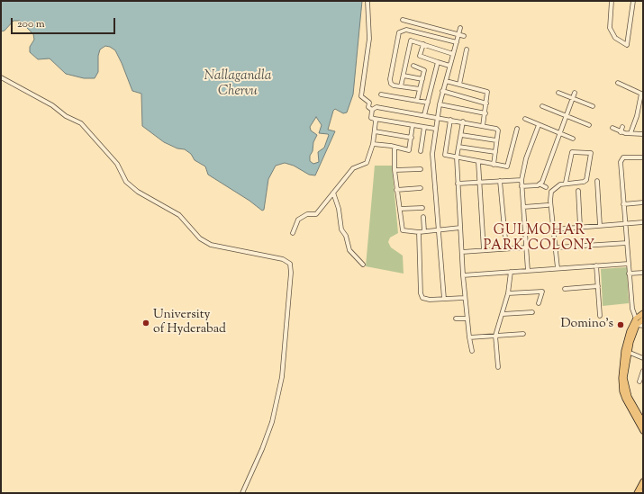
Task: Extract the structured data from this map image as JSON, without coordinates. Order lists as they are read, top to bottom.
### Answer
{
  "districts": ["GULMOHAR PARK COLONY"],
  "water": ["Nallagandla Chervu"],
  "places": ["University of Hyderabad", "Domino's"],
  "scale_bar": "200 m"
}
